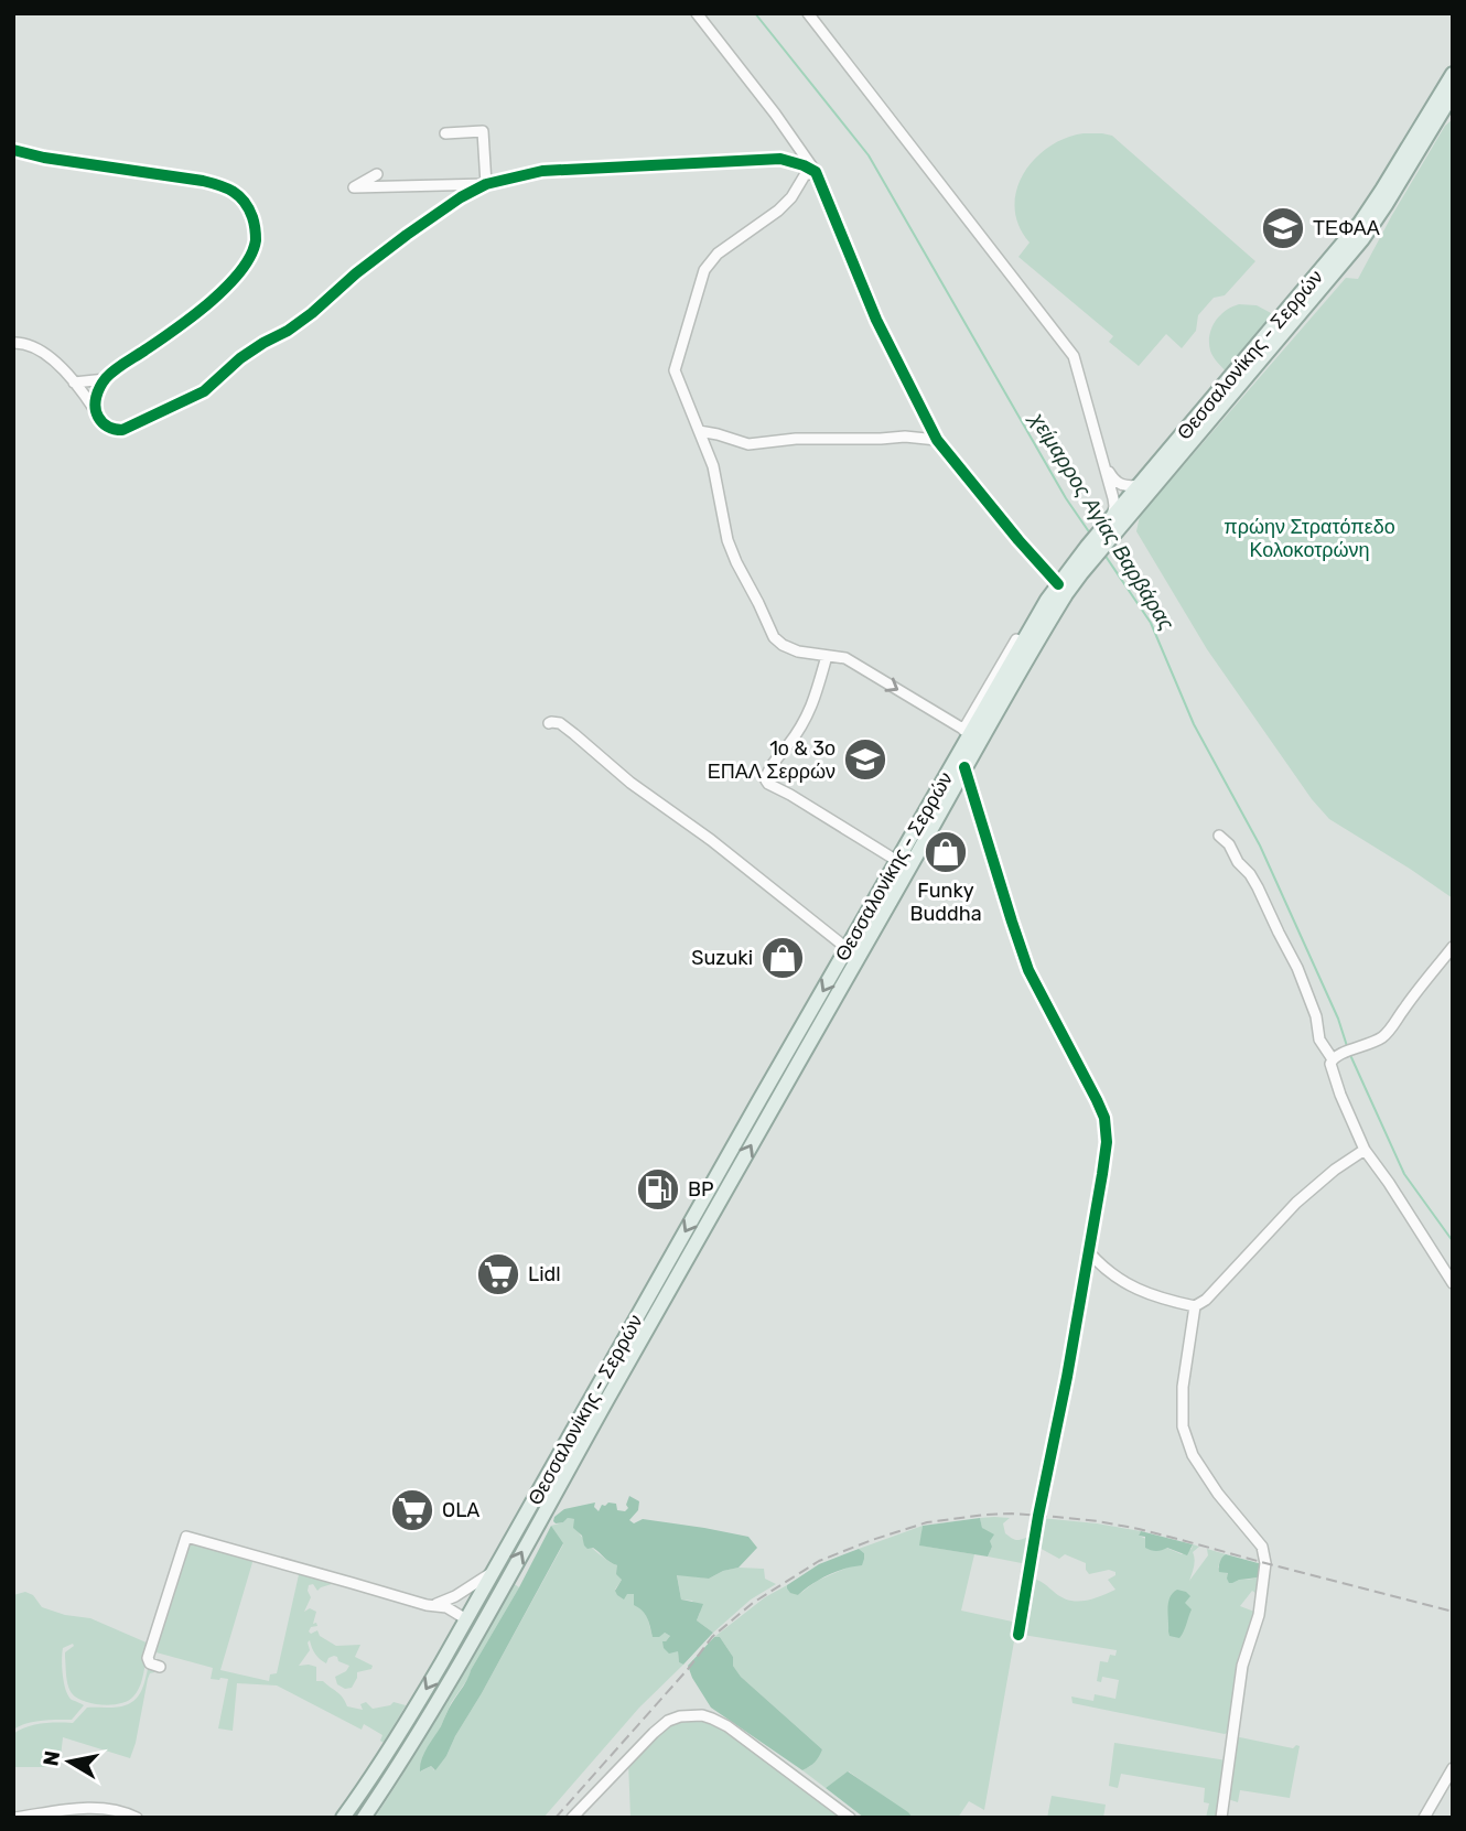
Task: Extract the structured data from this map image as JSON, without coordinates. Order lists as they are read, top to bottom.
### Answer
{
  "streets": {
    "main road": ["Θεσσαλονίκης - Σερρών"]
  },
  "water": ["χείμαρρος Αγίας Βαρβάρας"],
  "parks": ["πρώην Στρατόπεδο Κολοκοτρώνη"],
  "places": {
    "school or university": ["ΤΕΦΑΑ", "1ο & 3ο ΕΠΑΛ Σερρών"],
    "shop": ["Funky Buddha", "Suzuki"],
    "fuel station": ["BP"],
    "supermarket": ["Lidl", "OLA"]
  },
  "north": "left"
}
